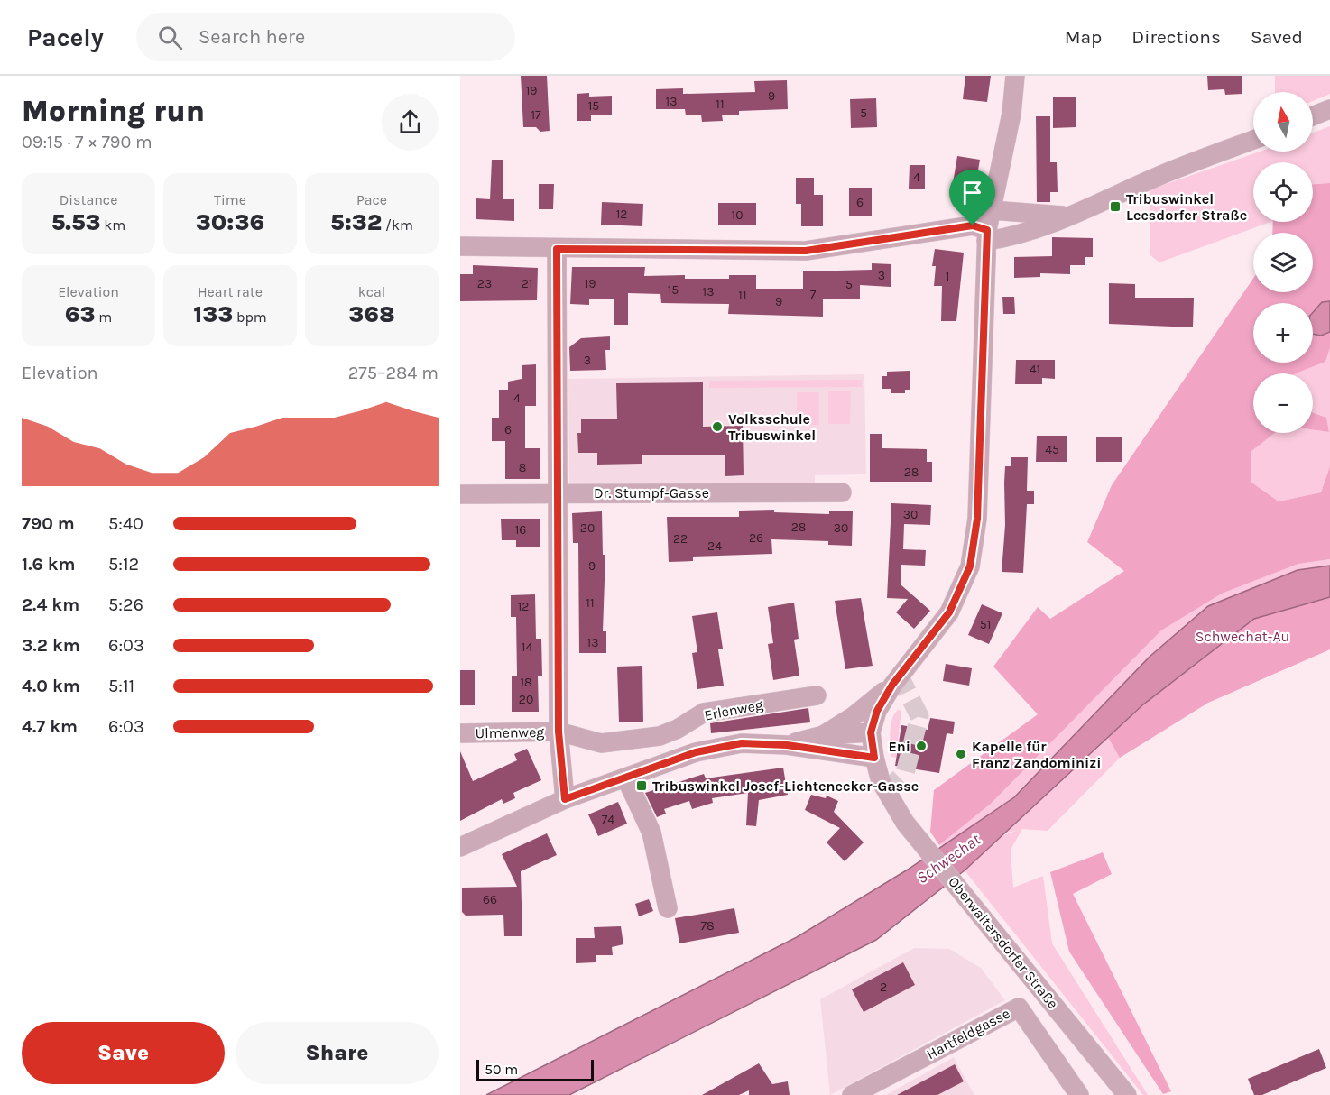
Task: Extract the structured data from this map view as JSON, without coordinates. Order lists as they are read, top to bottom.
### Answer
{
  "streets": {
    "street": [
      "Dr. Stumpf-Gasse",
      "Erlenweg",
      "Ulmenweg",
      "Oberwaltersdorfer Straße",
      "Hartfeldgasse"
    ]
  },
  "crossings": [
    ["Erlenweg", "Ulmenweg"]
  ],
  "water": ["Schwechat"],
  "parks": ["Schwechat-Au"],
  "places": {
    "transit": ["Tribuswinkel Leesdorfer Straße", "Tribuswinkel Josef-Lichtenecker-Gasse"],
    "other": ["Volksschule Tribuswinkel", "Eni", "Kapelle für Franz Zandominizi"]
  },
  "house_numbers": [
    "19",
    "9",
    "13",
    "11",
    "15",
    "5",
    "17",
    "4",
    "6",
    "12",
    "10",
    "3",
    "1",
    "23",
    "21",
    "19",
    "5",
    "15",
    "13",
    "7",
    "11",
    "9",
    "3",
    "41",
    "4",
    "6",
    "45",
    "8",
    "28",
    "30",
    "28",
    "20",
    "30",
    "16",
    "26",
    "22",
    "24",
    "9",
    "11",
    "12",
    "51",
    "13",
    "14",
    "18",
    "20",
    "74",
    "66",
    "78",
    "2"
  ],
  "scale_bar": "50 m",
  "north": "top",
  "page": {
    "header": "Pacely",
    "search": "Search here",
    "nav": ["Map", "Directions", "Saved"],
    "heading": ["Morning run", "09:15 · 7 × 790 m"],
    "map_buttons": ["+", "−"],
    "stats": [
      ["Distance", "5.53 km"],
      ["Time", "30:36"],
      ["Pace", "5:32 /km"],
      ["Elevation", "63 m"],
      ["Heart rate", "133 bpm"],
      ["kcal", "368"]
    ],
    "chart": ["Elevation", "275–284 m"],
    "list": [
      {
        "name": "790 m",
        "note": "5:40"
      },
      {
        "name": "1.6 km",
        "note": "5:12"
      },
      {
        "name": "2.4 km",
        "note": "5:26"
      },
      {
        "name": "3.2 km",
        "note": "6:03"
      },
      {
        "name": "4.0 km",
        "note": "5:11"
      },
      {
        "name": "4.7 km",
        "note": "6:03"
      }
    ],
    "buttons": ["Save", "Share"],
    "scale": "50 m"
  }
}
